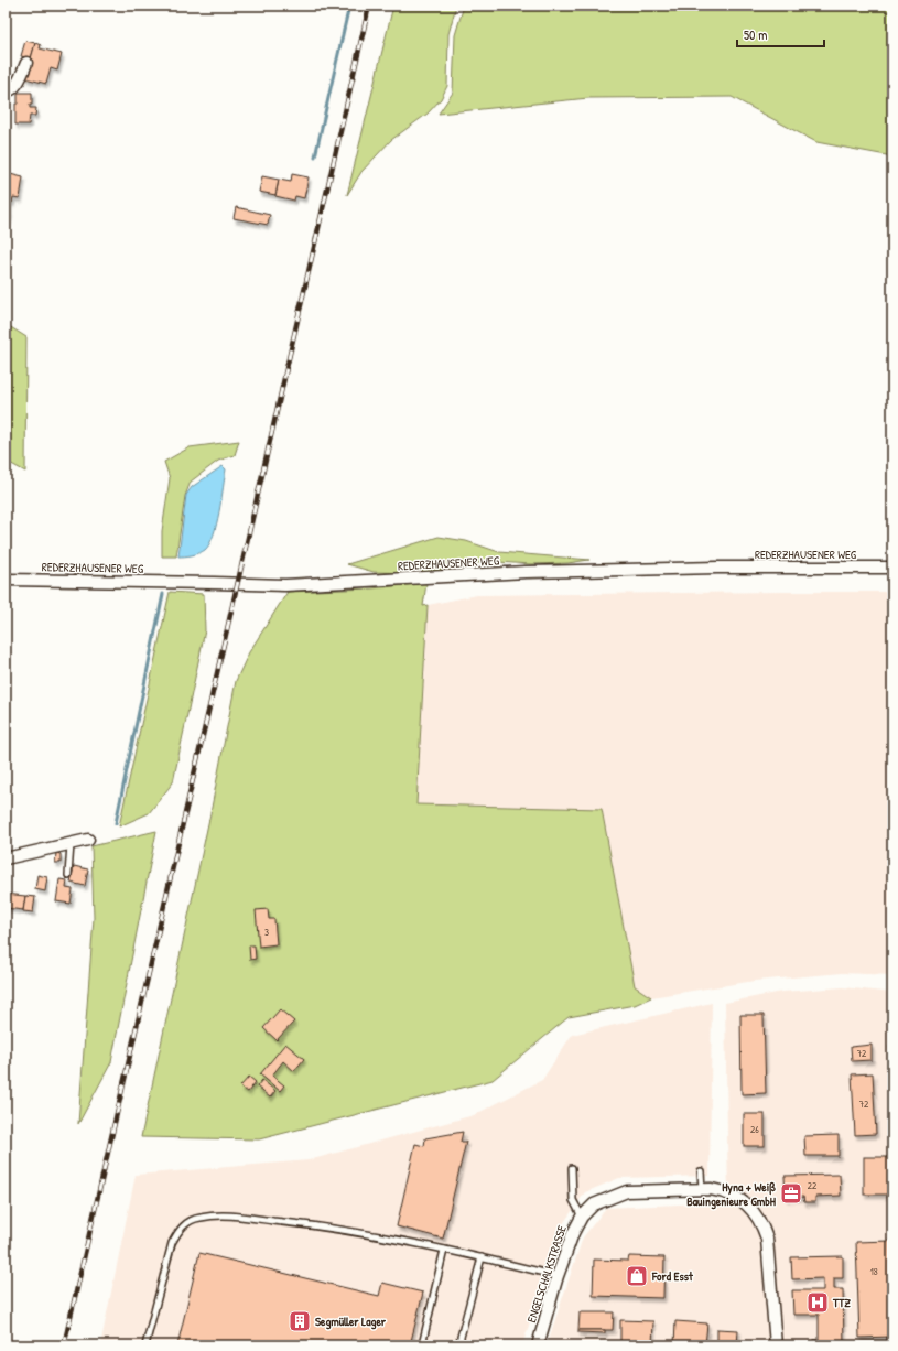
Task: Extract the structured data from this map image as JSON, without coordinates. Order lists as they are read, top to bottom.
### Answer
{
  "streets": {
    "street": ["REDERZHAUSENER WEG", "ENGELSCHALKSTRASSE"]
  },
  "places": {
    "office": ["Hyna + Weiß Bauingenieure GmbH"],
    "shop": ["Ford Esst"],
    "hospital": ["TTZ"],
    "building": ["Segmüller Lager"]
  },
  "house_numbers": [
    "3",
    "72",
    "72",
    "26",
    "22",
    "18"
  ],
  "scale_bar": "50 m"
}
